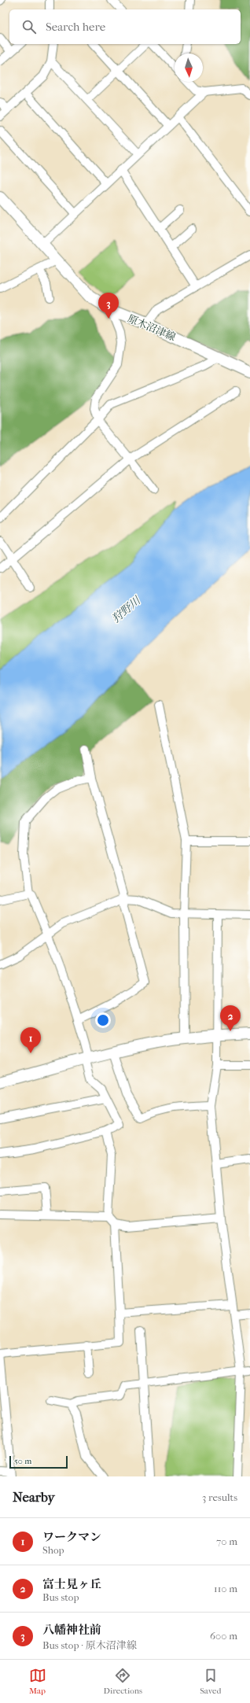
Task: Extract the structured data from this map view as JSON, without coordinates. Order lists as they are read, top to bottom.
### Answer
{
  "streets": {
    "main road": ["原木沼津線"]
  },
  "water": ["狩野川"],
  "scale_bar": "50 m",
  "north": "bottom",
  "page": {
    "search": "Search here",
    "pins": ["3", "2", "1"],
    "scale": "50 m",
    "heading": ["Nearby", "3 results"],
    "list": [
      {
        "mark": "1",
        "name": "ワークマン",
        "note": "Shop",
        "value": "70 m"
      },
      {
        "mark": "2",
        "name": "富士見ヶ丘",
        "note": "Bus stop",
        "value": "110 m"
      },
      {
        "mark": "3",
        "name": "八幡神社前",
        "note": "Bus stop · 原木沼津線",
        "value": "600 m"
      }
    ],
    "nav": ["Map", "Directions", "Saved"]
  }
}
